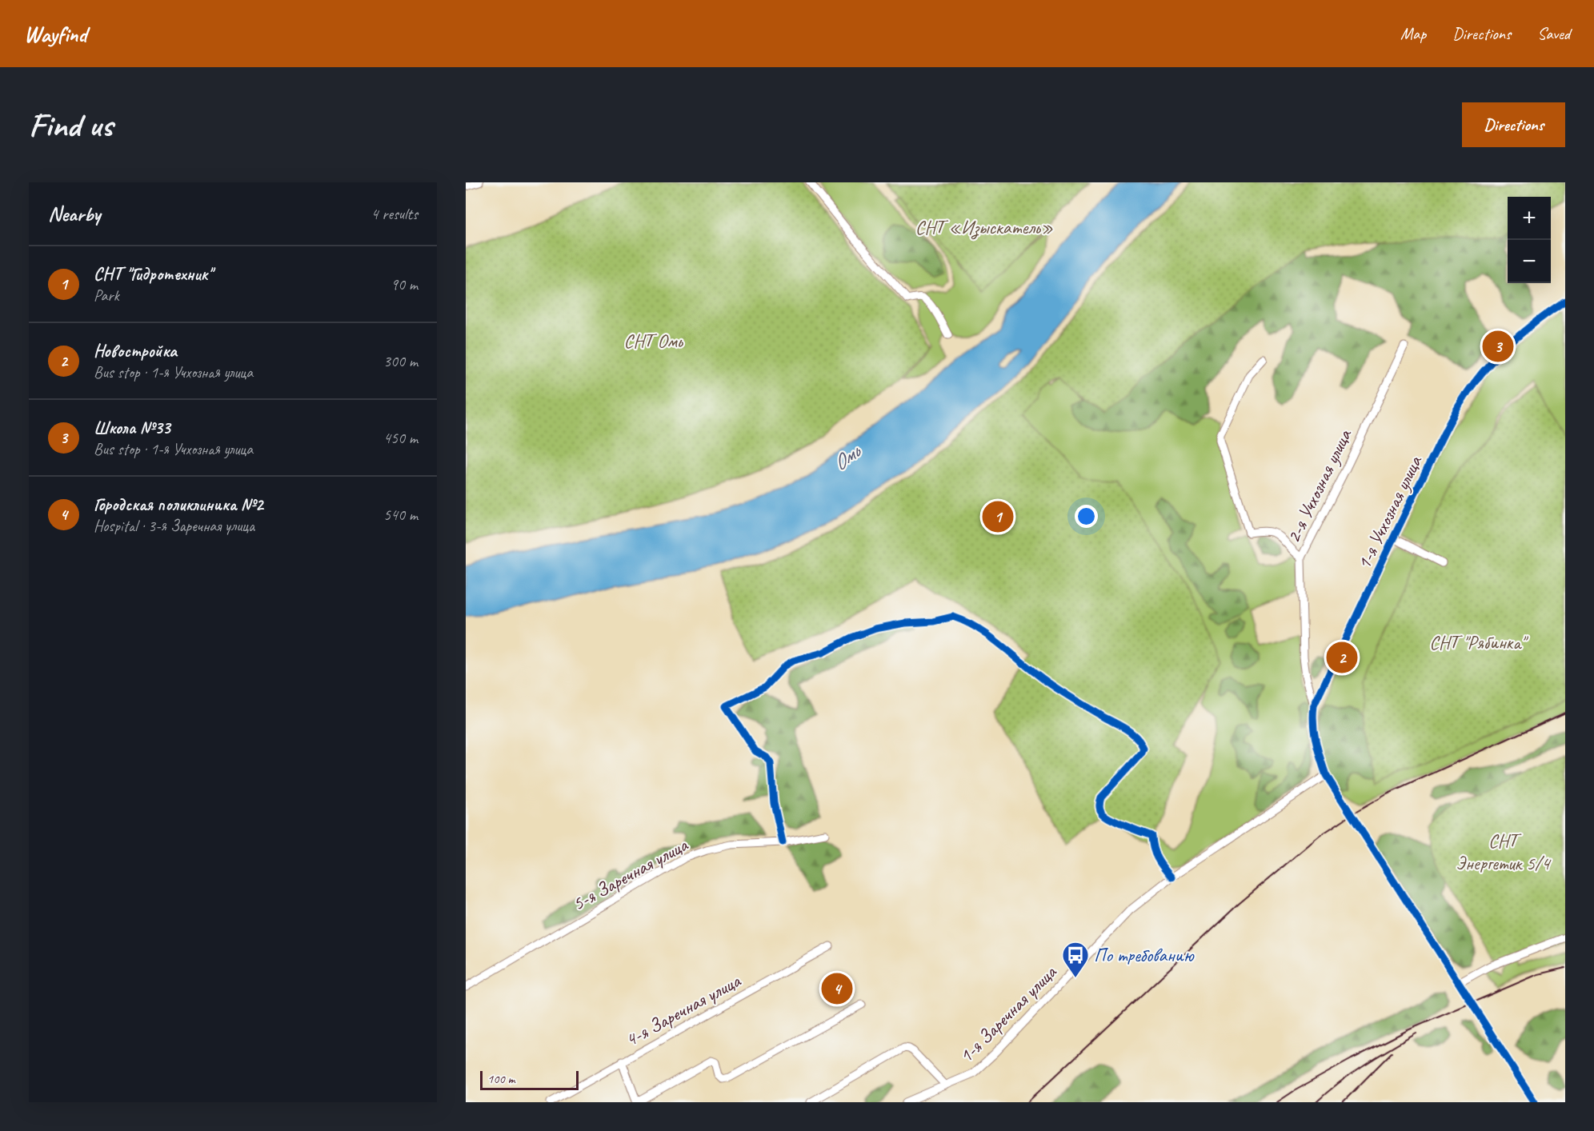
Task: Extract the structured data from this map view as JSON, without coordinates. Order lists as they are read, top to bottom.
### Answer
{
  "streets": {
    "street": [
      "2-я Учхозная улица",
      "1-я Учхозная улица",
      "5-я Заречная улица",
      "4-я Заречная улица",
      "1-я Заречная улица"
    ]
  },
  "crossings": [
    ["2-я Учхозная улица", "1-я Учхозная улица"],
    ["1-я Учхозная улица", "1-я Заречная улица"]
  ],
  "water": ["Омь"],
  "parks": [
    "СНТ «Изыскатель»",
    "СНТ Омь",
    "СНТ \"Рябинка\"",
    "СНТ Энергетик 5/4"
  ],
  "places": {
    "bus stop": ["По требованию"]
  },
  "scale_bar": "100 m",
  "page": {
    "header": "Wayfind",
    "nav": ["Map", "Directions", "Saved"],
    "buttons": "Directions",
    "title": "Find us",
    "heading": ["Nearby", "4 results"],
    "map_buttons": ["+", "−"],
    "list": [
      {
        "mark": "1",
        "name": "СНТ \"Гидротехник\"",
        "note": "Park",
        "value": "90 m"
      },
      {
        "mark": "2",
        "name": "Новостройка",
        "note": "Bus stop · 1-я Учхозная улица",
        "value": "300 m"
      },
      {
        "mark": "3",
        "name": "Школа №33",
        "note": "Bus stop · 1-я Учхозная улица",
        "value": "450 m"
      },
      {
        "mark": "4",
        "name": "Городская поликлиника №2",
        "note": "Hospital · 3-я Заречная улица",
        "value": "540 m"
      }
    ],
    "pins": [
      "3",
      "1",
      "2",
      "4"
    ],
    "scale": "100 m"
  }
}
